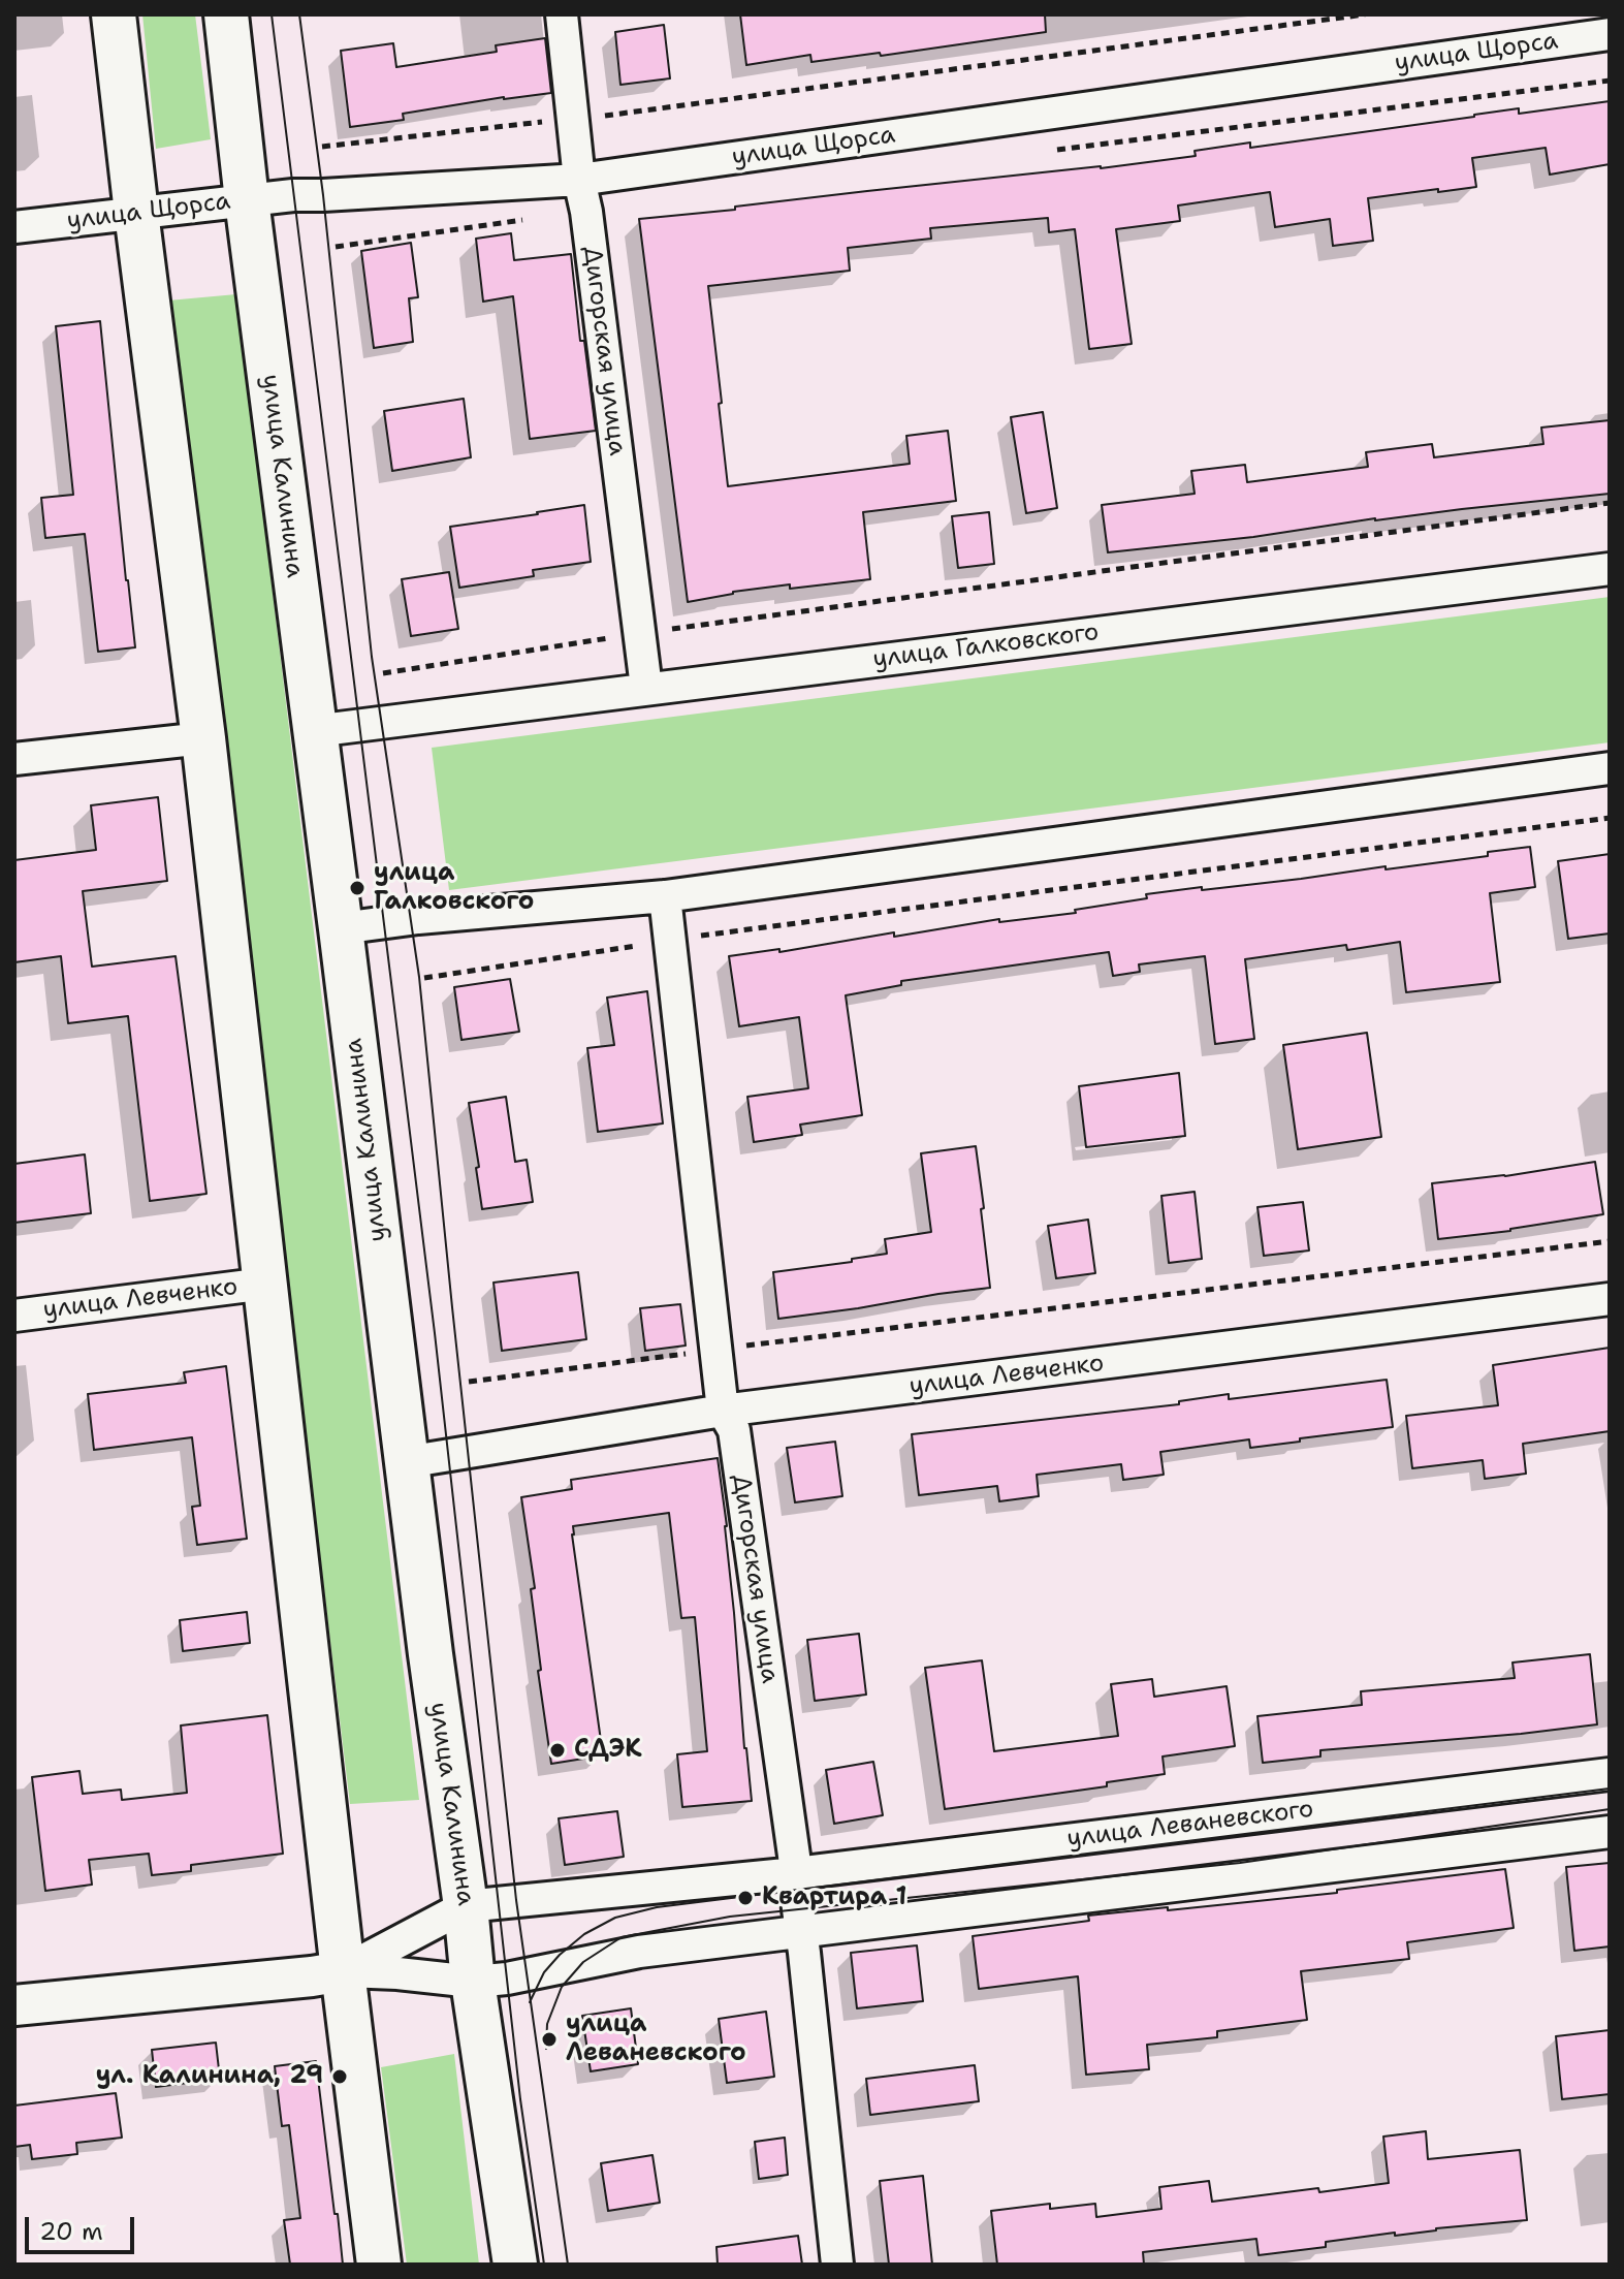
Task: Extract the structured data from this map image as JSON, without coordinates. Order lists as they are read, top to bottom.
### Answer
{
  "streets": {
    "main road": ["улица Калинина"],
    "street": [
      "улица Щорса",
      "Дигорская улица",
      "улица Галковского",
      "улица Левченко",
      "улица Леваневского"
    ]
  },
  "crossings": [
    ["улица Щорса", "Дигорская улица"],
    ["улица Щорса", "улица Калинина"],
    ["Дигорская улица", "улица Галковского"],
    ["Дигорская улица", "улица Левченко"],
    ["Дигорская улица", "улица Леваневского"],
    ["улица Калинина", "улица Галковского"],
    ["улица Калинина", "улица Левченко"],
    ["улица Калинина", "улица Леваневского"]
  ],
  "places": [
    "улица Галковского",
    "СДЭК",
    "Квартира 1",
    "улица Леваневского",
    "ул. Калинина, 29"
  ],
  "scale_bar": "20 m"
}
